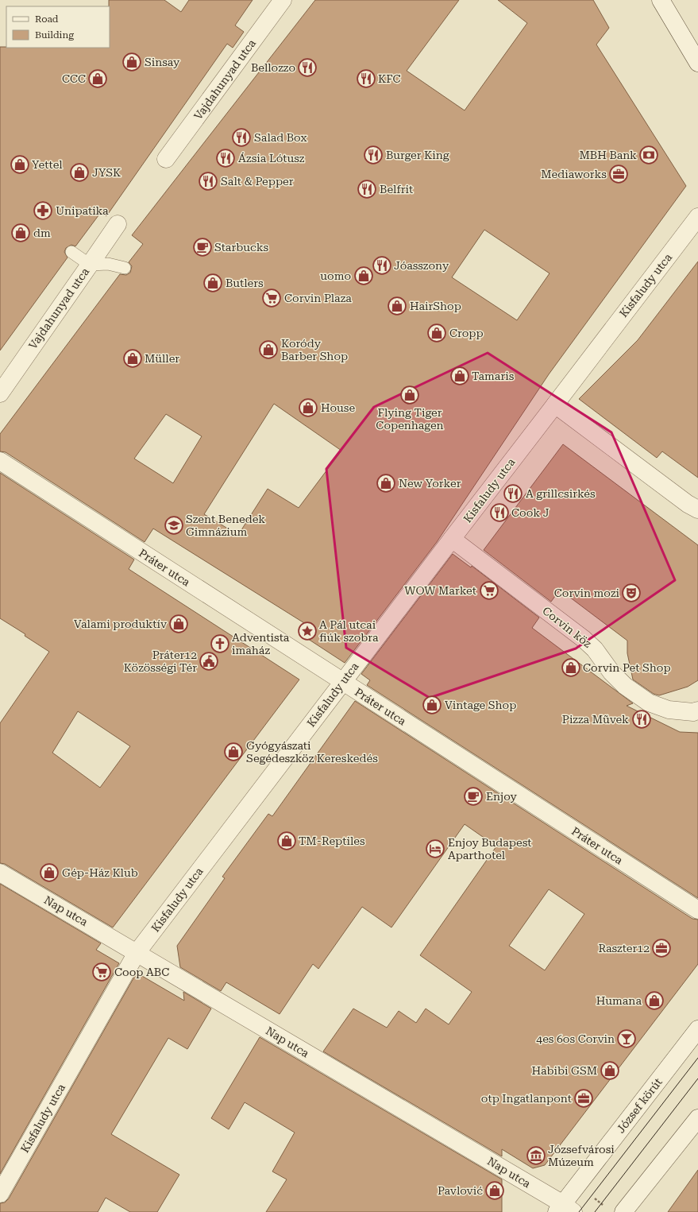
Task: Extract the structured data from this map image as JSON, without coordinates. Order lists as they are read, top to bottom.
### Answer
{
  "streets": {
    "street": [
      "Vajdahunyad utca",
      "Kisfaludy utca",
      "Práter utca",
      "Corvin köz",
      "Nap utca",
      "József körút"
    ]
  },
  "crossings": [
    ["Kisfaludy utca", "Práter utca"],
    ["Kisfaludy utca", "Corvin köz"],
    ["Kisfaludy utca", "Nap utca"],
    ["Nap utca", "József körút"]
  ],
  "places": {
    "shop": [
      "Sinsay",
      "CCC",
      "Yettel",
      "JYSK",
      "dm",
      "uomo",
      "Butlers",
      "HairShop",
      "Cropp",
      "Koródy Barber Shop",
      "Müller",
      "Tamaris",
      "Flying Tiger Copenhagen",
      "House",
      "New Yorker",
      "Valami produktív",
      "Corvin Pet Shop",
      "Vintage Shop",
      "Gyógyászati Segédeszköz Kereskedés",
      "TM-Reptiles",
      "Gép-Ház Klub",
      "Humana",
      "Habibi GSM",
      "Pavlović"
    ],
    "restaurant": [
      "Bellozzo",
      "KFC",
      "Salad Box",
      "Burger King",
      "Ázsia Lótusz",
      "Salt & Pepper",
      "Belfrit",
      "Jóasszony",
      "A grillcsirkés",
      "Cook J",
      "Pizza Mũvek"
    ],
    "bank": ["MBH Bank"],
    "office": ["Mediaworks", "Raszter12", "otp Ingatlanpont"],
    "pharmacy": ["Unipatika"],
    "cafe": ["Starbucks", "Enjoy"],
    "supermarket": ["Corvin Plaza", "WOW Market", "Coop ABC"],
    "school or university": ["Szent Benedek Gimnázium"],
    "theatre": ["Corvin mozi"],
    "place": ["A Pál utcai fiúk szobra"],
    "church": ["Adventista imaház"],
    "public building": ["Práter12 Közösségi Tér"],
    "hotel": ["Enjoy Budapest Aparthotel"],
    "bar": ["4es 6os Corvin"],
    "museum": ["Józsefvárosi Múzeum"]
  },
  "legend": ["Road", "Building"]
}
